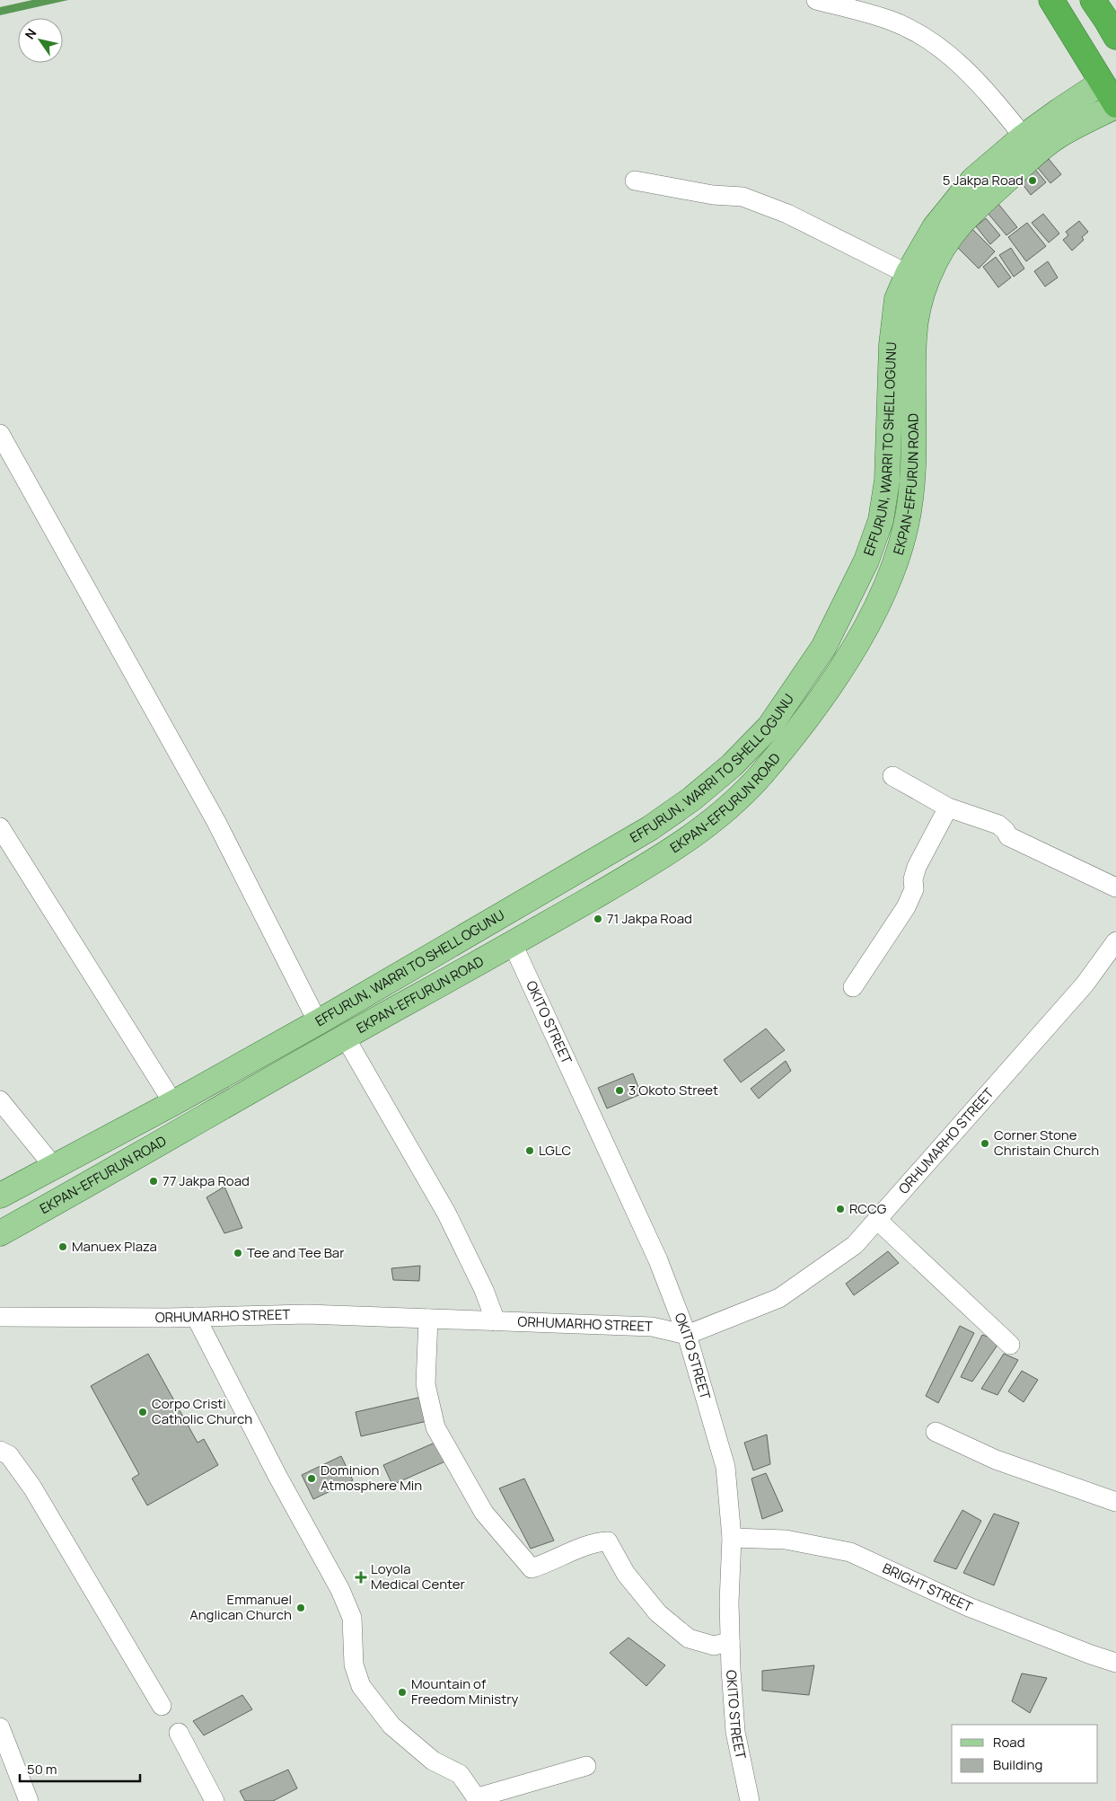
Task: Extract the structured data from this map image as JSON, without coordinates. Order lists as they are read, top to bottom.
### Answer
{
  "streets": {
    "main road": ["EFFURUN, WARRI TO SHELL OGUNU", "EKPAN-EFFURUN ROAD"],
    "street": ["OKITO STREET", "ORHUMARHO STREET", "BRIGHT STREET"]
  },
  "crossings": [
    ["EKPAN-EFFURUN ROAD", "OKITO STREET"],
    ["OKITO STREET", "ORHUMARHO STREET"],
    ["OKITO STREET", "BRIGHT STREET"]
  ],
  "places": {
    "other": [
      "5 Jakpa Road",
      "71 Jakpa Road",
      "3 Okoto Street",
      "Corner Stone Christain Church",
      "LGLC",
      "77 Jakpa Road",
      "RCCG",
      "Manuex Plaza",
      "Tee and Tee Bar",
      "Corpo Cristi Catholic Church",
      "Dominion Atmosphere Min",
      "Emmanuel Anglican Church",
      "Mountain of Freedom Ministry"
    ],
    "health": ["Loyola Medical Center"]
  },
  "legend": ["Road", "Building"],
  "scale_bar": "50 m",
  "north": "top left"
}
